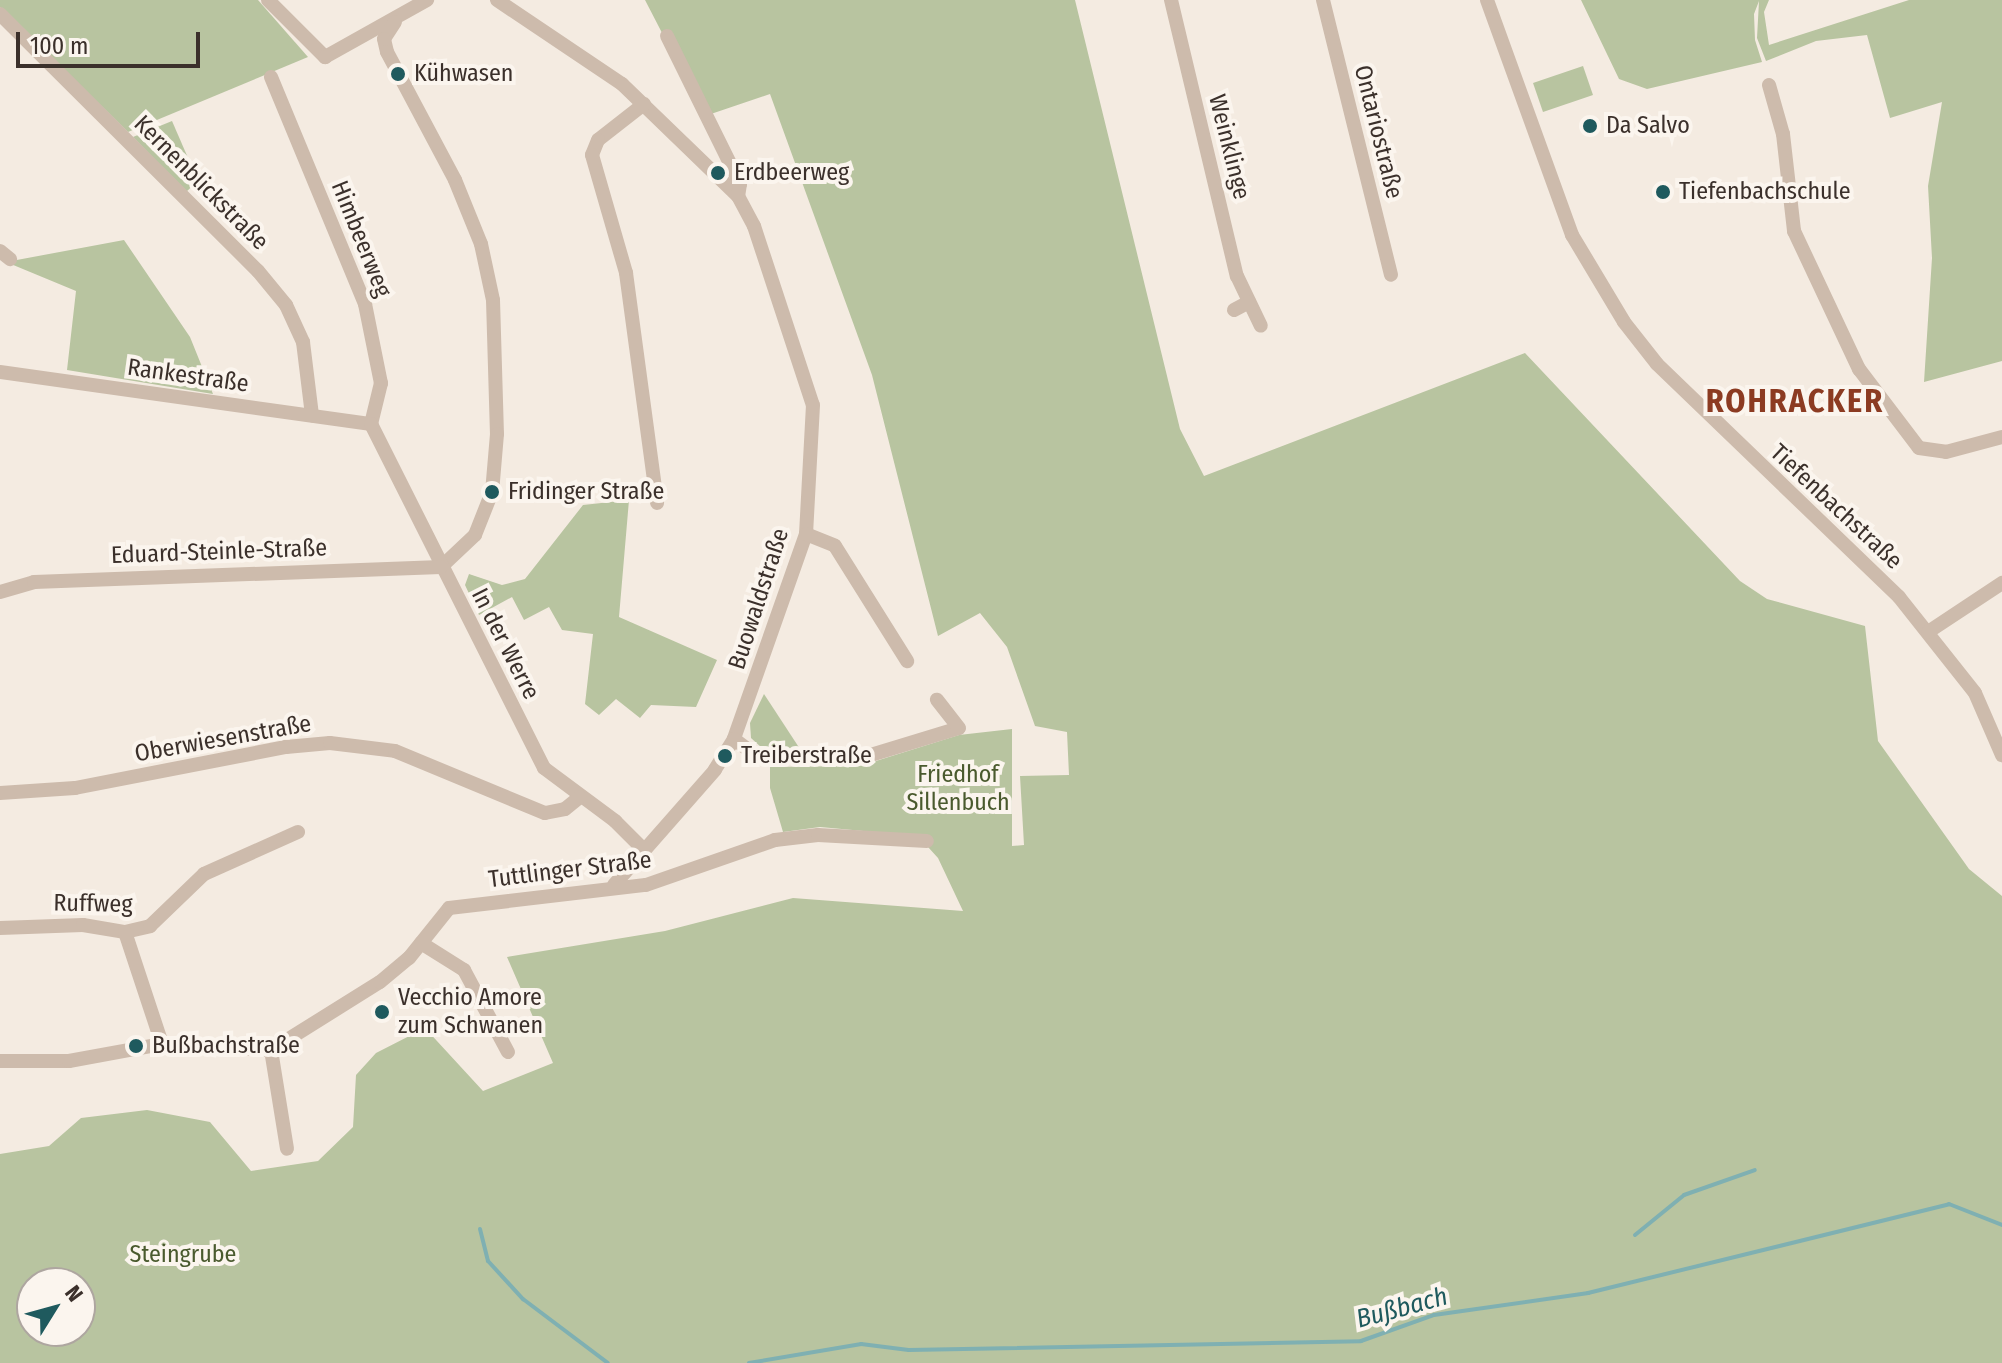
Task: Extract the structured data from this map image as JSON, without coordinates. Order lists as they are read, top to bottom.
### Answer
{
  "streets": {
    "street": [
      "Ontariostraße",
      "Weinklinge",
      "Kernenblickstraße",
      "Himbeerweg",
      "Rankestraße",
      "Tiefenbachstraße",
      "Eduard-Steinle-Straße",
      "Buowaldstraße",
      "In der Werre",
      "Oberwiesenstraße",
      "Tuttlinger Straße",
      "Ruffweg"
    ]
  },
  "crossings": [
    ["Kernenblickstraße", "Rankestraße"],
    ["Himbeerweg", "Rankestraße"],
    ["Himbeerweg", "In der Werre"],
    ["Rankestraße", "In der Werre"],
    ["Eduard-Steinle-Straße", "In der Werre"],
    ["Buowaldstraße", "In der Werre"],
    ["Buowaldstraße", "Tuttlinger Straße"],
    ["In der Werre", "Oberwiesenstraße"]
  ],
  "districts": ["ROHRACKER"],
  "water": ["Bußbach"],
  "parks": ["Friedhof Sillenbuch", "Steingrube"],
  "places": [
    "Kühwasen",
    "Da Salvo",
    "Erdbeerweg",
    "Tiefenbachschule",
    "Fridinger Straße",
    "Treiberstraße",
    "Vecchio Amore zum Schwanen",
    "Bußbachstraße"
  ],
  "scale_bar": "100 m",
  "north": "top right"
}
